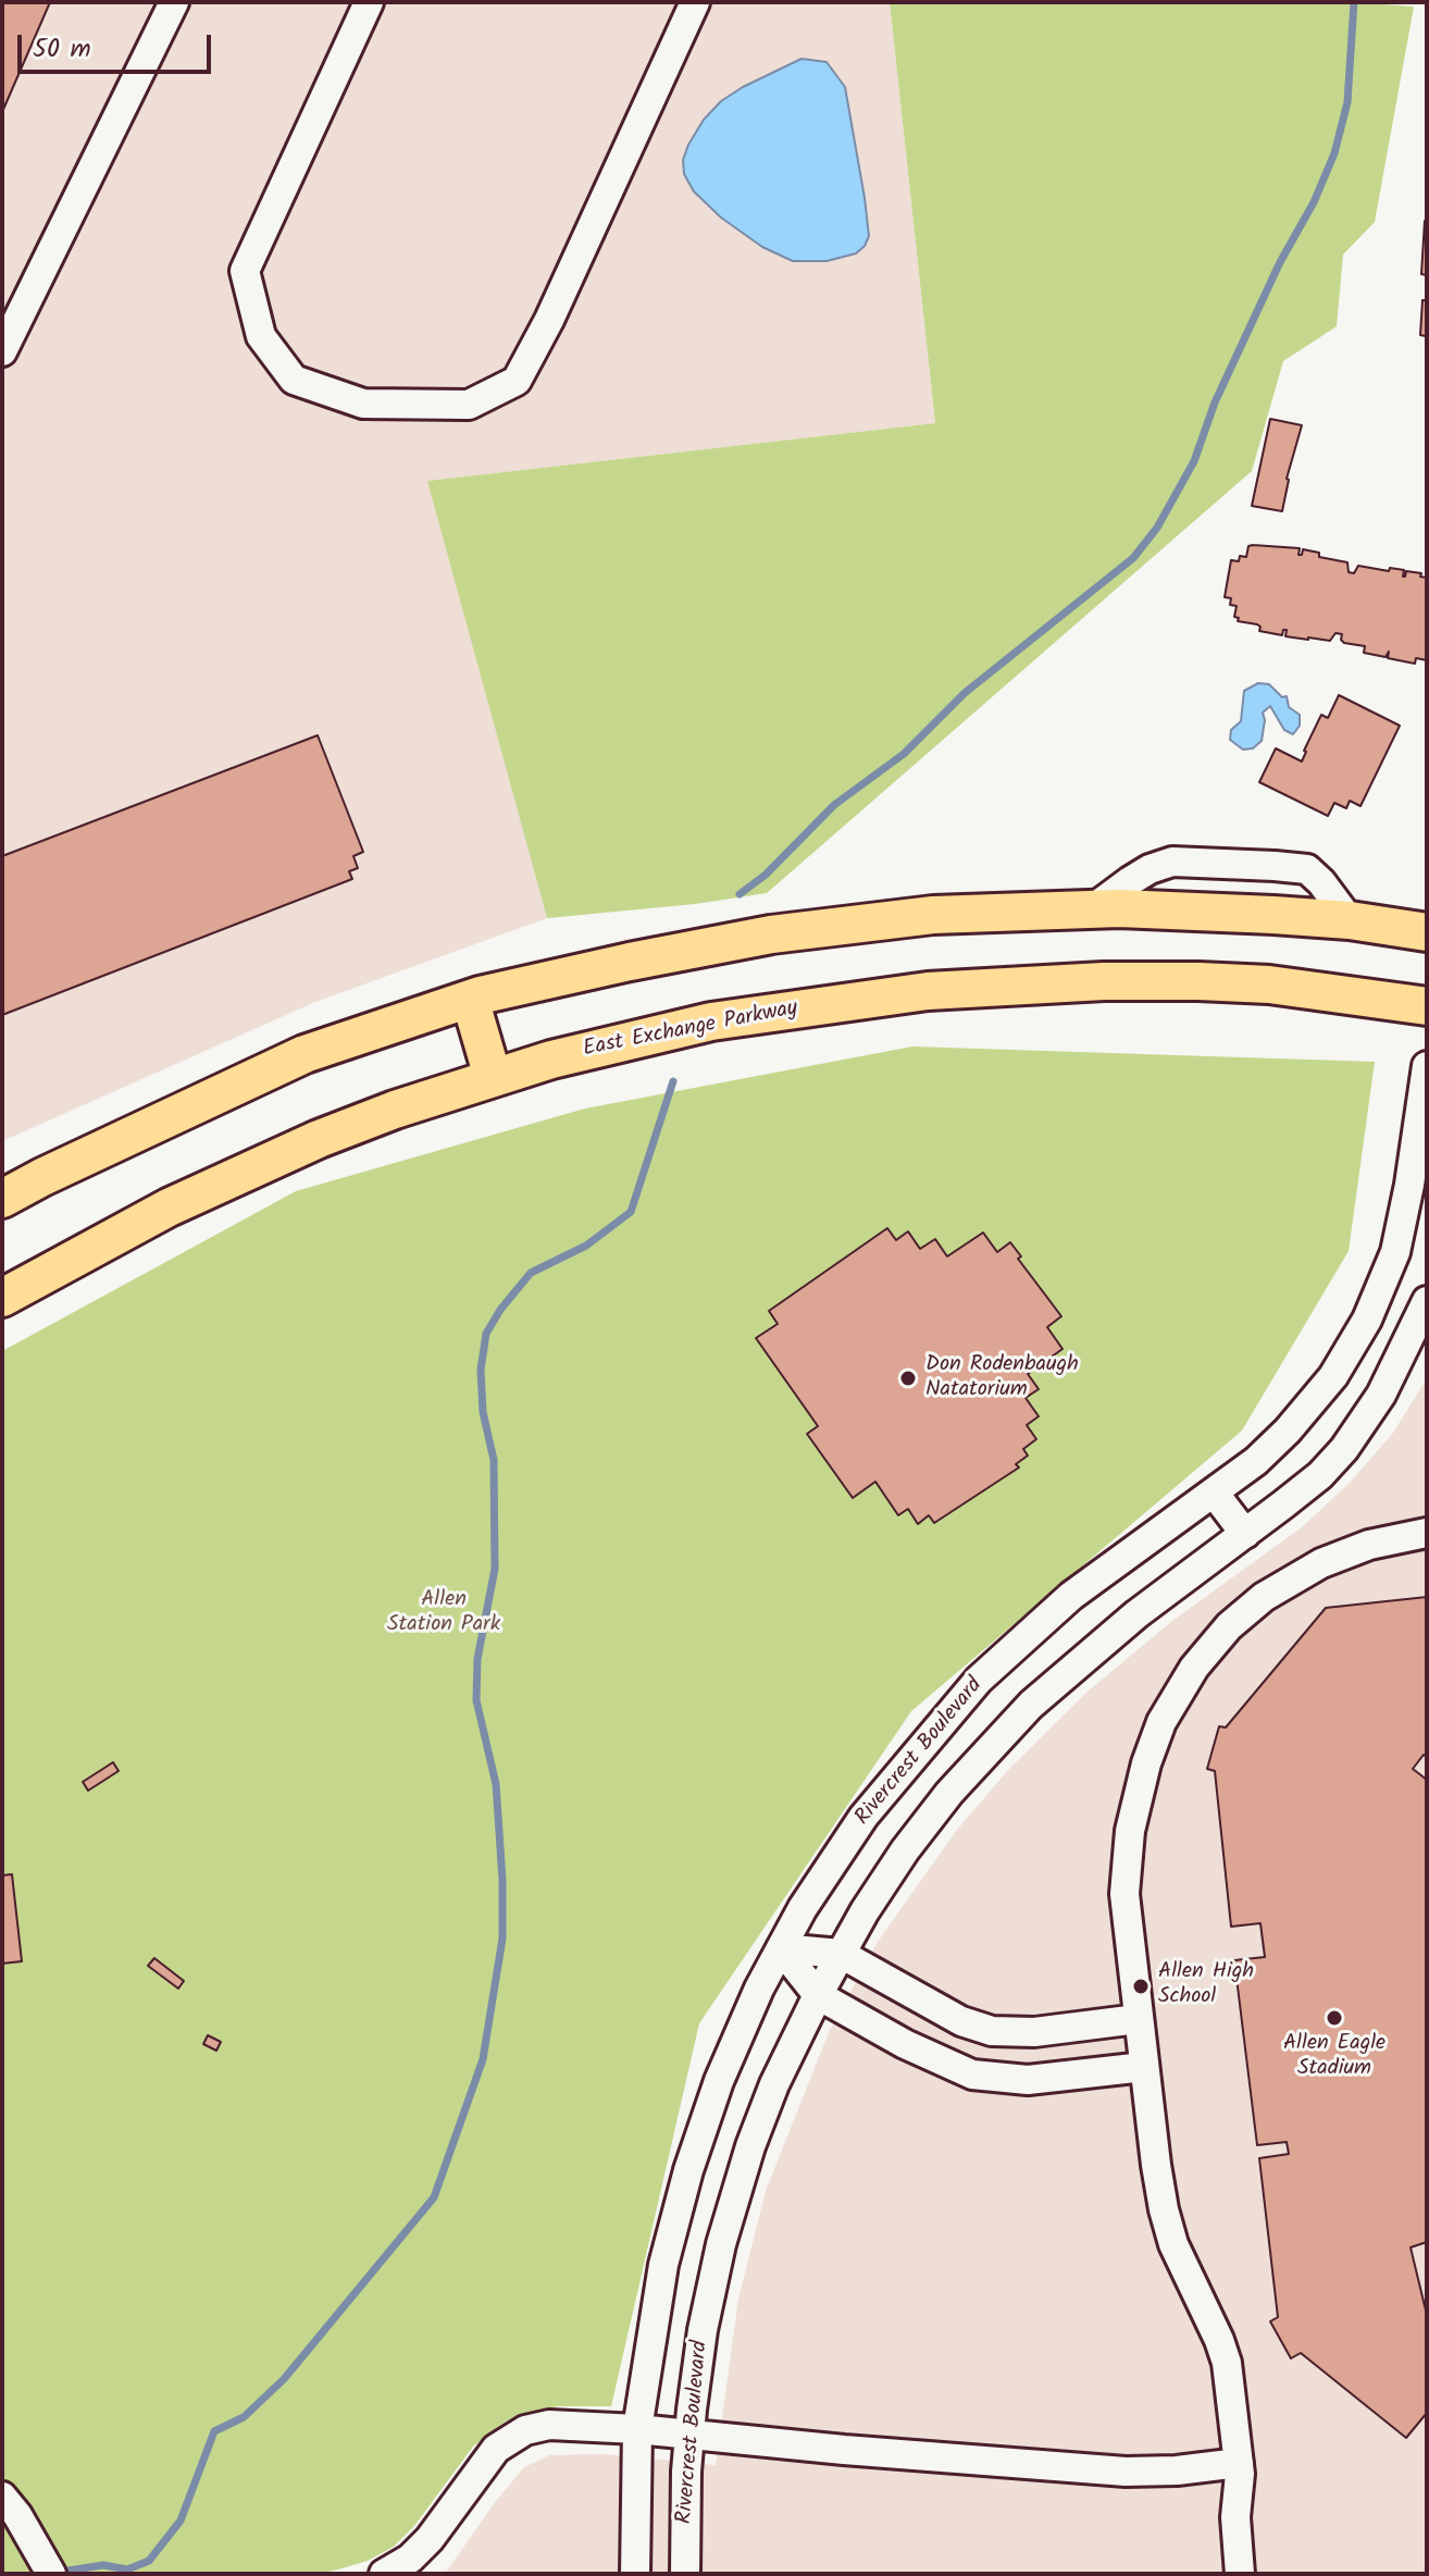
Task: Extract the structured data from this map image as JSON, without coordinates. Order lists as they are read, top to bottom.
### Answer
{
  "streets": {
    "main road": ["East Exchange Parkway"],
    "street": ["Rivercrest Boulevard"]
  },
  "parks": ["Allen Station Park"],
  "places": ["Don Rodenbaugh Natatorium", "Allen High School", "Allen Eagle Stadium"],
  "scale_bar": "50 m"
}
